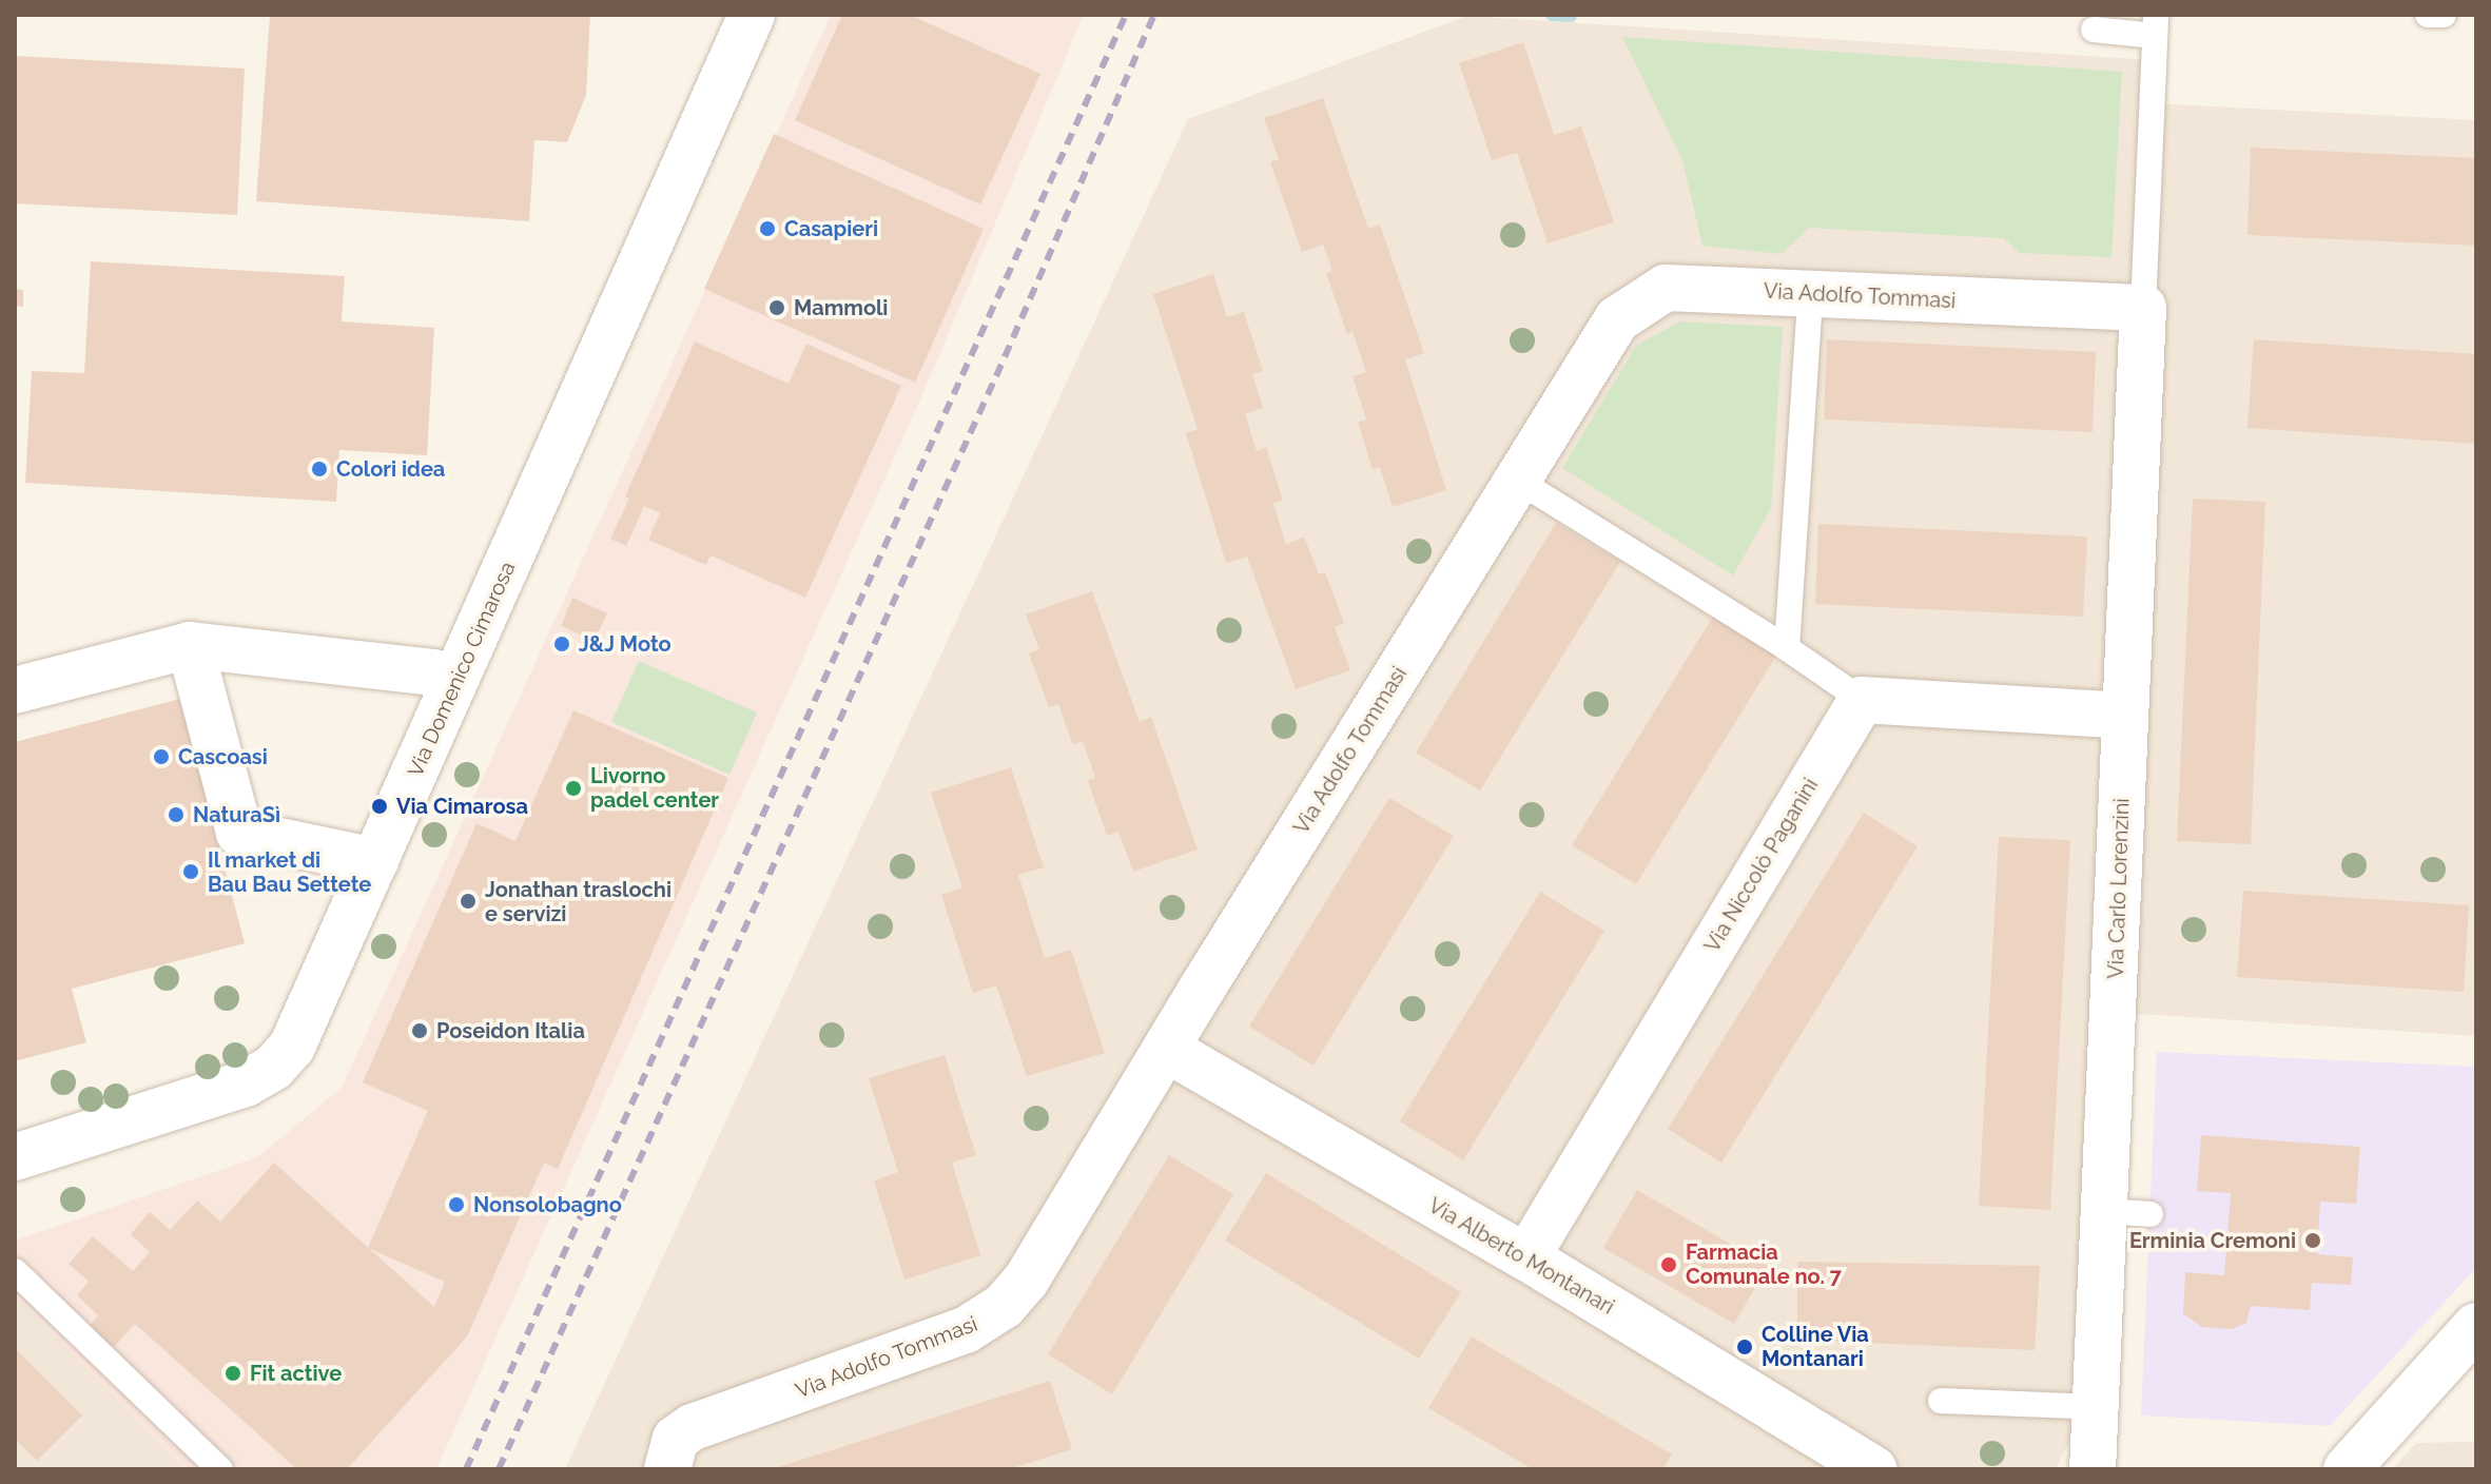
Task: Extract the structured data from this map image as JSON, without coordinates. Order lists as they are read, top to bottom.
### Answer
{
  "streets": {
    "street": [
      "Via Adolfo Tommasi",
      "Via Domenico Cimarosa",
      "Via Niccolò Paganini",
      "Via Carlo Lorenzini",
      "Via Alberto Montanari"
    ]
  },
  "crossings": [
    ["Via Adolfo Tommasi", "Via Carlo Lorenzini"],
    ["Via Adolfo Tommasi", "Via Alberto Montanari"],
    ["Via Niccolò Paganini", "Via Alberto Montanari"]
  ],
  "places": [
    "Casapieri",
    "Mammoli",
    "Colori idea",
    "J&J Moto",
    "Cascoasi",
    "Livorno padel center",
    "Via Cimarosa",
    "NaturaSì",
    "Il market di Bau Bau Settete",
    "Jonathan traslochi e servizi",
    "Poseidon Italia",
    "Nonsolobagno",
    "Erminia Cremoni",
    "Farmacia Comunale no. 7",
    "Colline Via Montanari",
    "Fit active"
  ]
}
